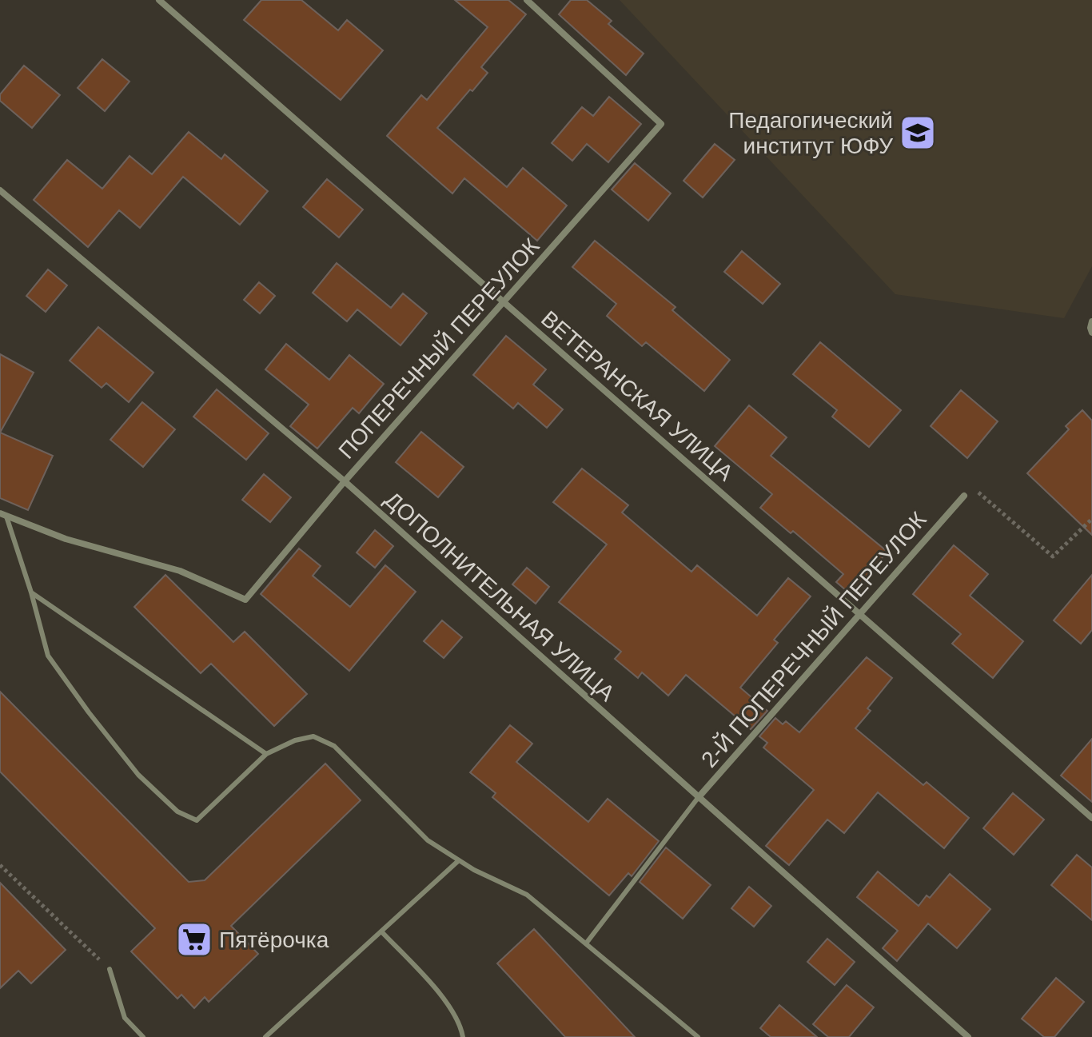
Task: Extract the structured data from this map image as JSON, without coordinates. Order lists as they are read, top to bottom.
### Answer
{
  "streets": {
    "street": [
      "ПОПЕРЕЧНЫЙ ПЕРЕУЛОК",
      "ВЕТЕРАНСКАЯ УЛИЦА",
      "ДОПОЛНИТЕЛЬНАЯ УЛИЦА",
      "2-Й ПОПЕРЕЧНЫЙ ПЕРЕУЛОК"
    ]
  },
  "crossings": [
    ["ПОПЕРЕЧНЫЙ ПЕРЕУЛОК", "ВЕТЕРАНСКАЯ УЛИЦА"],
    ["ПОПЕРЕЧНЫЙ ПЕРЕУЛОК", "ДОПОЛНИТЕЛЬНАЯ УЛИЦА"],
    ["ВЕТЕРАНСКАЯ УЛИЦА", "2-Й ПОПЕРЕЧНЫЙ ПЕРЕУЛОК"],
    ["ДОПОЛНИТЕЛЬНАЯ УЛИЦА", "2-Й ПОПЕРЕЧНЫЙ ПЕРЕУЛОК"]
  ],
  "places": {
    "school or university": ["Педагогический институт ЮФУ"],
    "supermarket": ["Пятёрочка"]
  }
}
